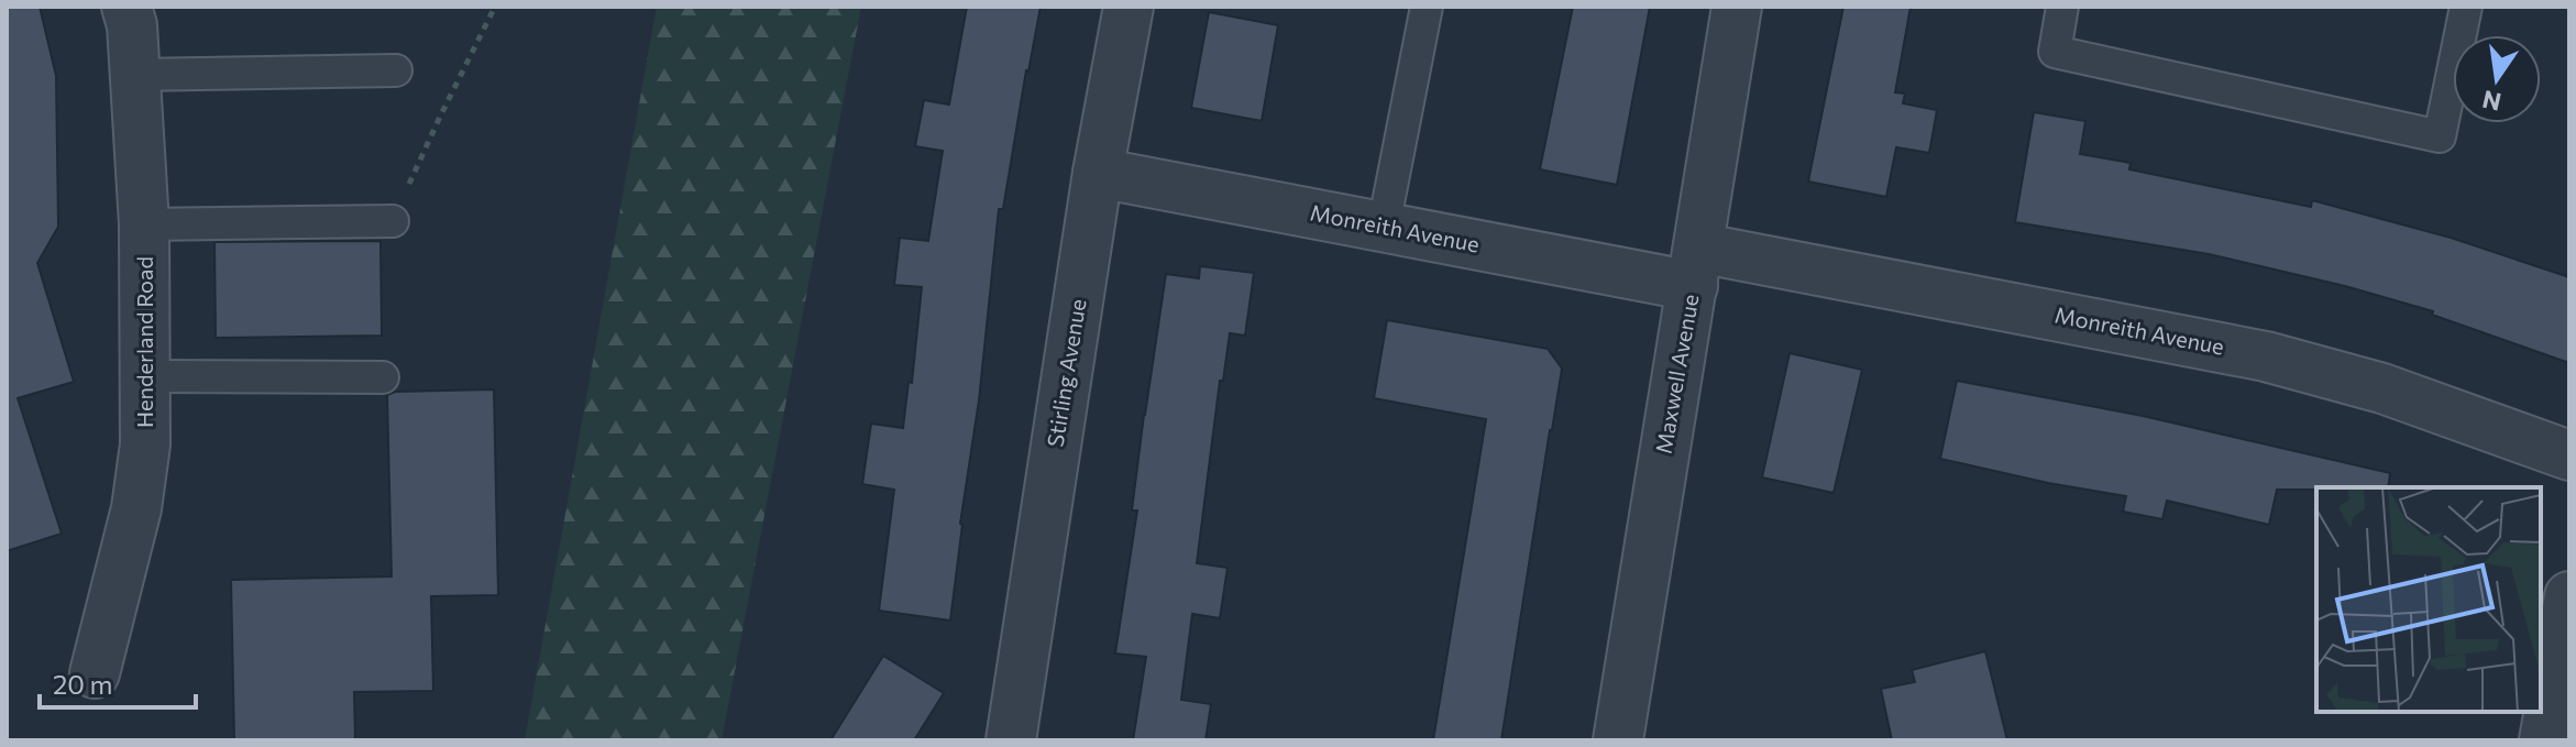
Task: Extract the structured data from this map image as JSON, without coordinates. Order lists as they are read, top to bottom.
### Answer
{
  "streets": {
    "street": [
      "Monreith Avenue",
      "Henderland Road",
      "Stirling Avenue",
      "Maxwell Avenue"
    ]
  },
  "crossings": [
    ["Monreith Avenue", "Stirling Avenue"],
    ["Monreith Avenue", "Maxwell Avenue"]
  ],
  "scale_bar": "20 m",
  "north": "bottom"
}
